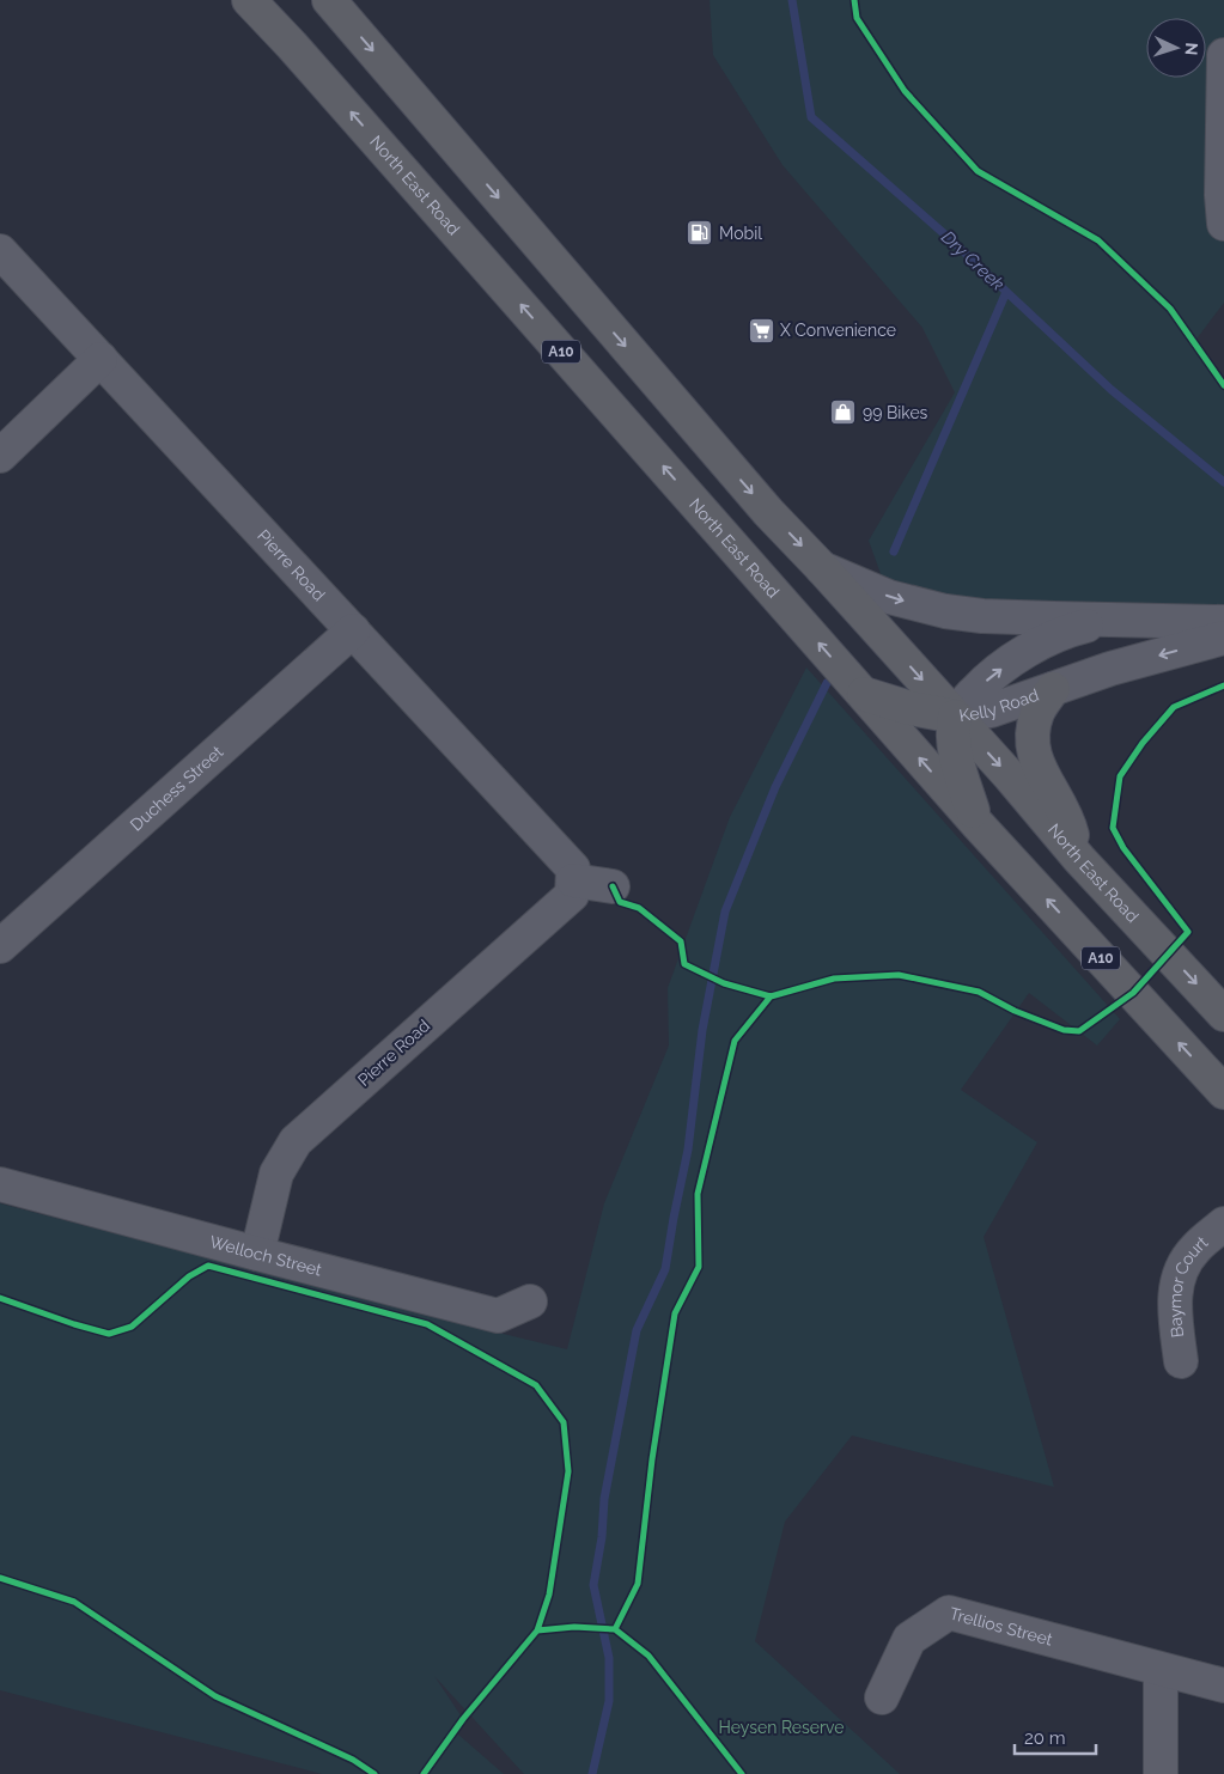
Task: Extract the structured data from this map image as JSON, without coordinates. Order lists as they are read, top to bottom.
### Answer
{
  "streets": {
    "highway": ["North East Road", "A10"],
    "street": [
      "Pierre Road",
      "Kelly Road",
      "Duchess Street",
      "Welloch Street",
      "Baymor Court",
      "Trellios Street"
    ]
  },
  "crossings": [
    ["North East Road", "Kelly Road"],
    ["Pierre Road", "Duchess Street"],
    ["Pierre Road", "Welloch Street"]
  ],
  "water": ["Dry Creek"],
  "parks": ["Heysen Reserve"],
  "places": {
    "fuel station": ["Mobil"],
    "supermarket": ["X Convenience"],
    "shop": ["99 Bikes"]
  },
  "scale_bar": "20 m",
  "north": "right"
}
